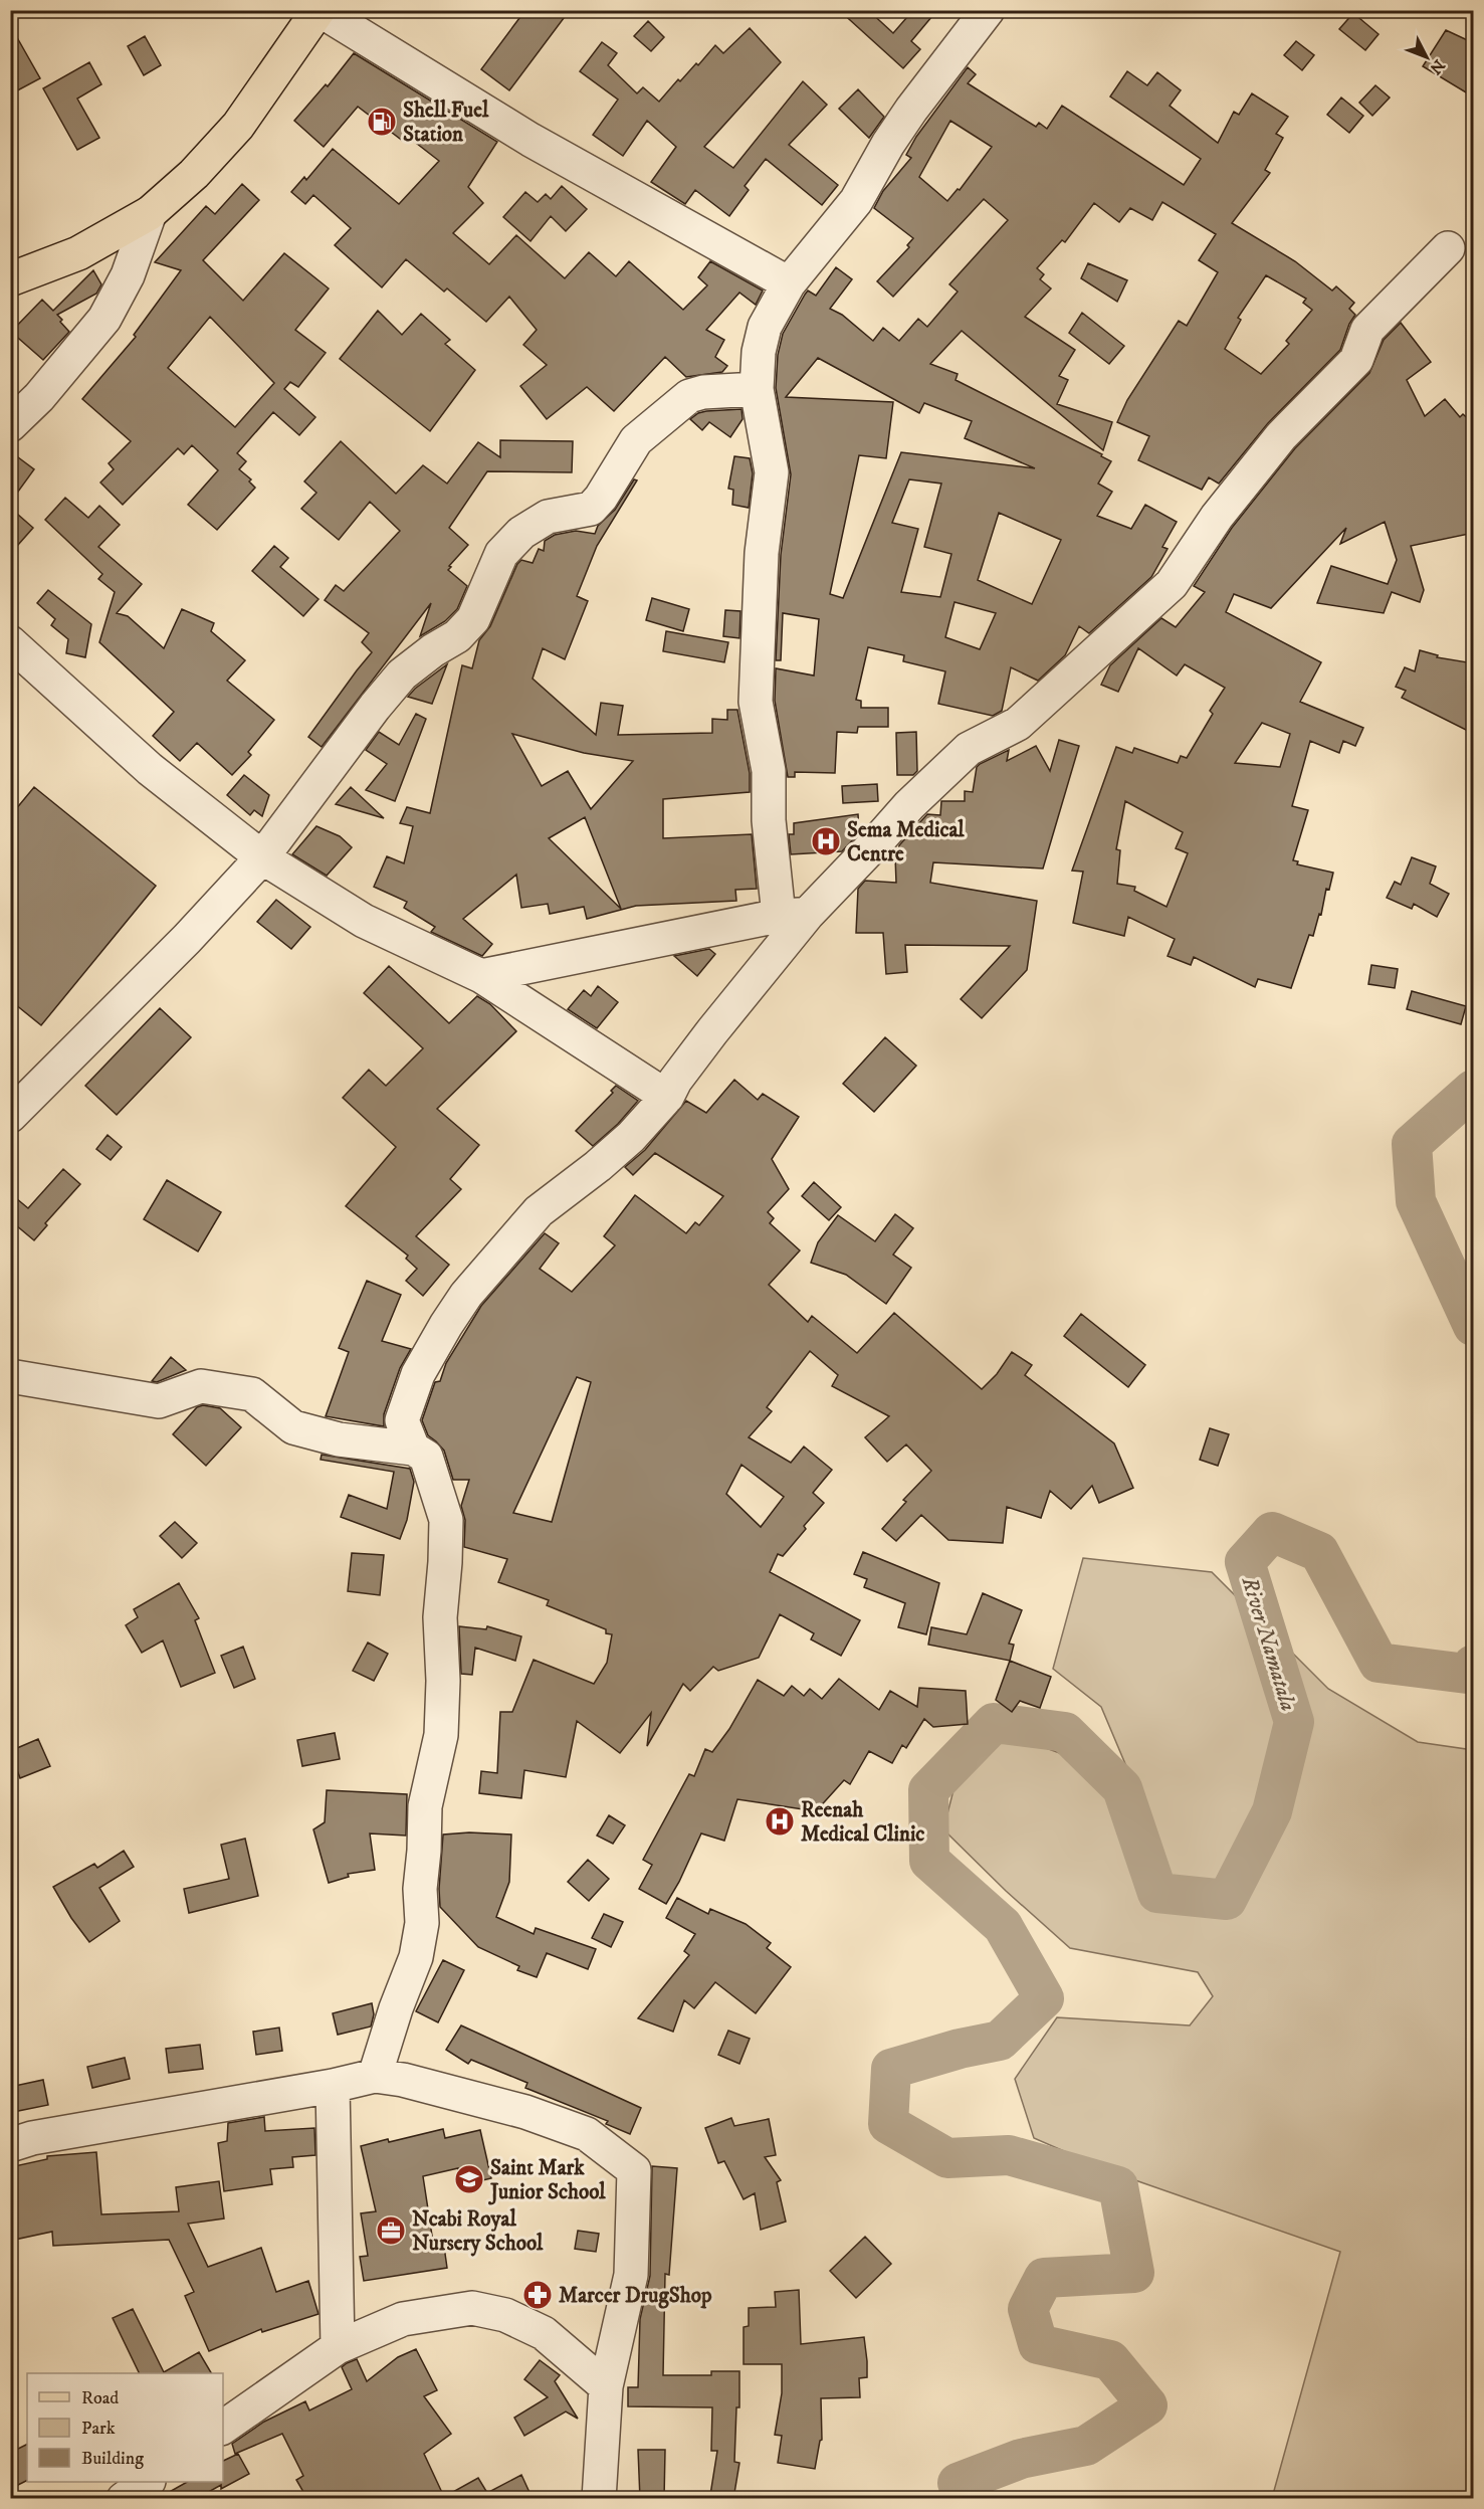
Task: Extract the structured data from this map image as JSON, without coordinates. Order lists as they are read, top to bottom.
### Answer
{
  "water": ["River Namatala"],
  "places": {
    "fuel station": ["Shell Fuel Station"],
    "hospital": ["Sema Medical Centre", "Reenah Medical Clinic"],
    "school or university": ["Saint Mark Junior School"],
    "office": ["Ncabi Royal Nursery School"],
    "pharmacy": ["Marcer DrugShop"]
  },
  "legend": ["Road", "Park", "Building"],
  "north": "bottom right"
}
